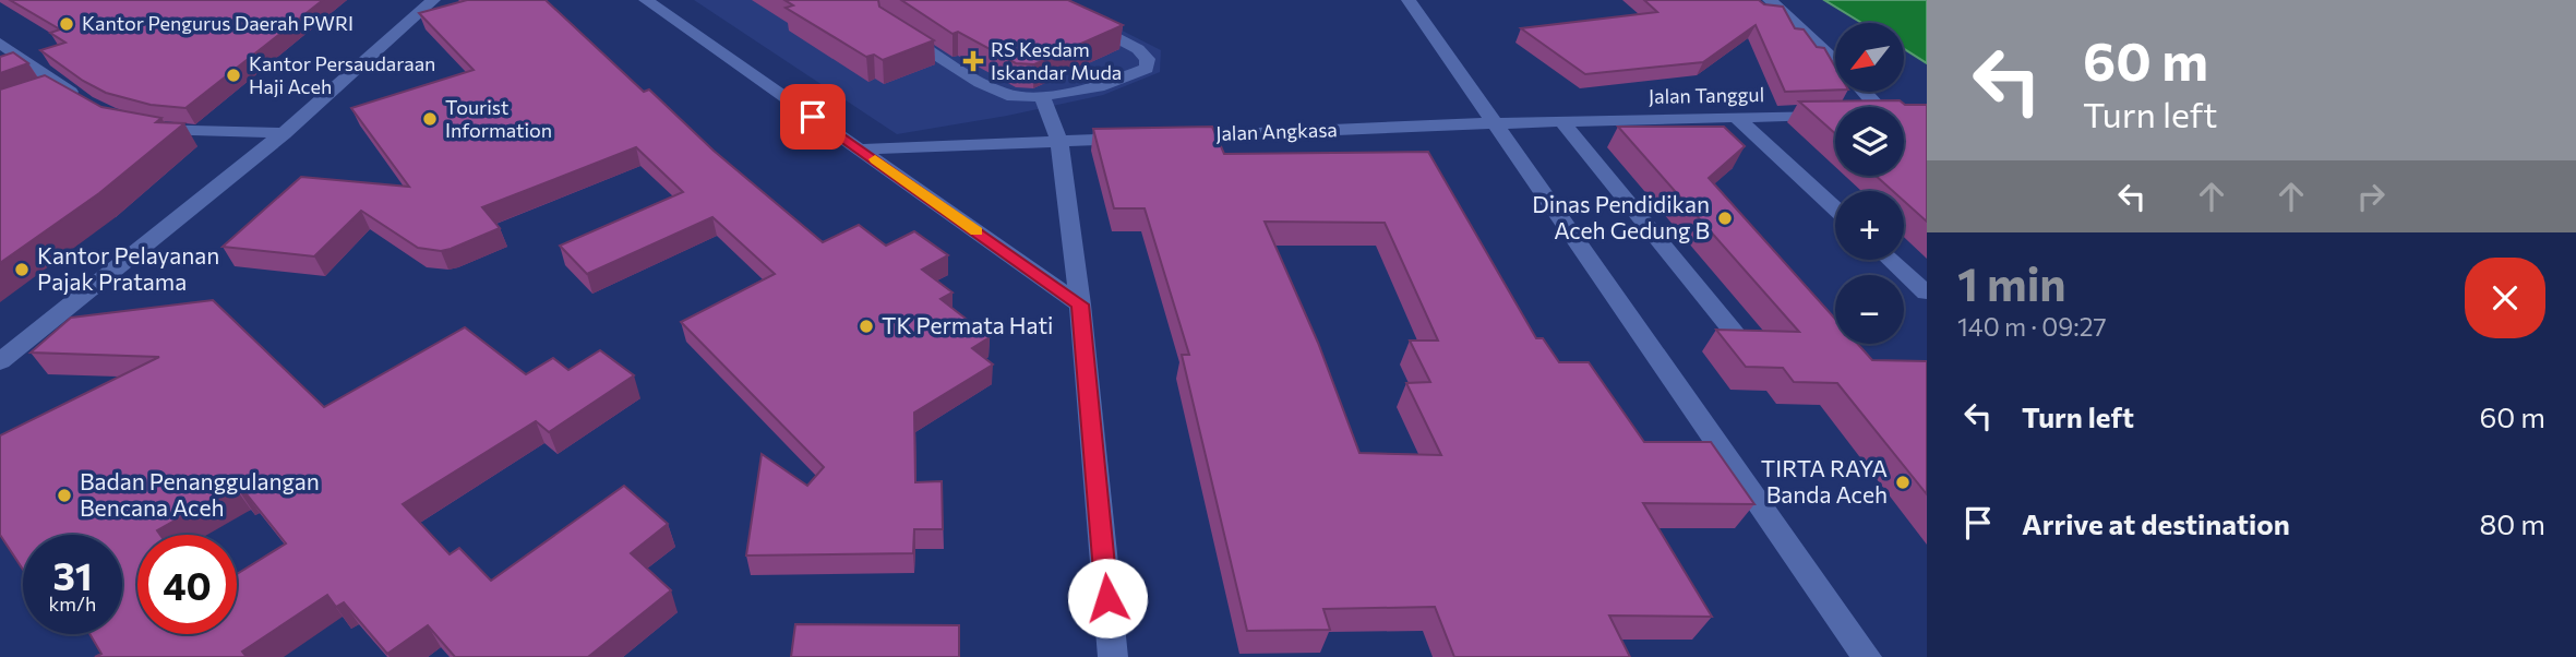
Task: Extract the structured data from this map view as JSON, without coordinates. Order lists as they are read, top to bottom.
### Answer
{
  "streets": {
    "street": ["Jalan Tanggul", "Jalan Angkasa"]
  },
  "crossings": [
    ["Jalan Tanggul", "Jalan Angkasa"]
  ],
  "places": {
    "other": [
      "Kantor Pengurus Daerah PWRI",
      "Kantor Persaudaraan Haji Aceh",
      "Tourist Information",
      "Dinas Pendidikan Aceh Gedung B",
      "Kantor Pelayanan Pajak Pratama",
      "TK Permata Hati",
      "TIRTA RAYA Banda Aceh",
      "Badan Penanggulangan Bencana Aceh"
    ],
    "health": ["RS Kesdam Iskandar Muda"]
  },
  "north": "bottom left",
  "page": {
    "turn": ["60 m", "Turn left"],
    "map_buttons": ["+", "−"],
    "heading": ["1 min", "140 m · 09:27"],
    "list": [
      {
        "name": "Turn left",
        "value": "60 m"
      },
      {
        "name": "Arrive at destination",
        "value": "80 m"
      }
    ],
    "speed": "31 km/h",
    "limit": "40"
  }
}
